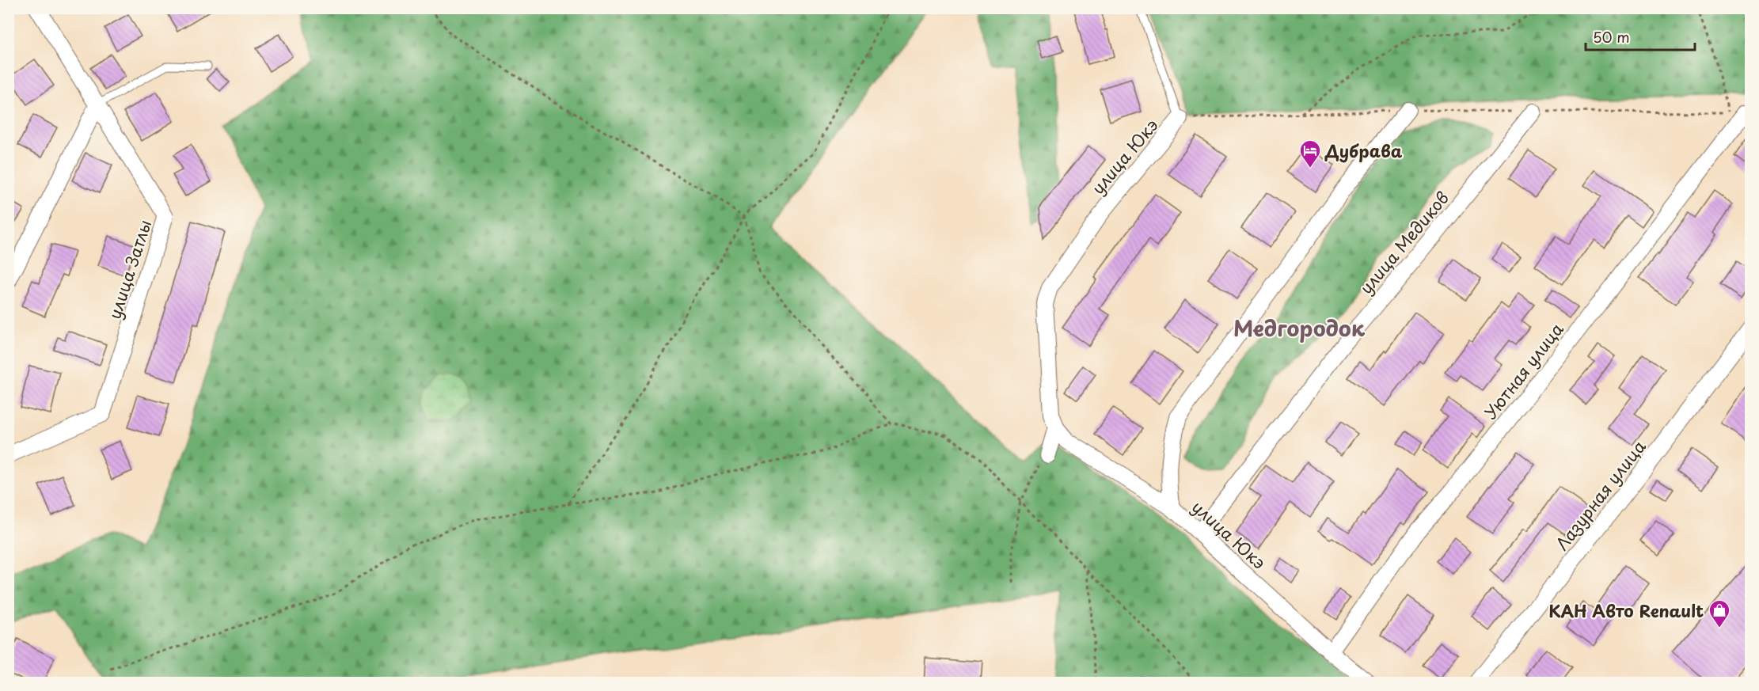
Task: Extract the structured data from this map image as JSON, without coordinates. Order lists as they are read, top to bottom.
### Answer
{
  "streets": {
    "street": [
      "улица Юкэ",
      "улица Медиков",
      "улица Затлы",
      "Уютная улица",
      "Лазурная улица"
    ]
  },
  "crossings": [
    ["улица Юкэ", "улица Медиков"],
    ["улица Юкэ", "Уютная улица"]
  ],
  "districts": ["Медгородок"],
  "places": {
    "hotel": ["Дубрава"],
    "shop": ["КАН Авто Renault"]
  },
  "scale_bar": "50 m"
}
